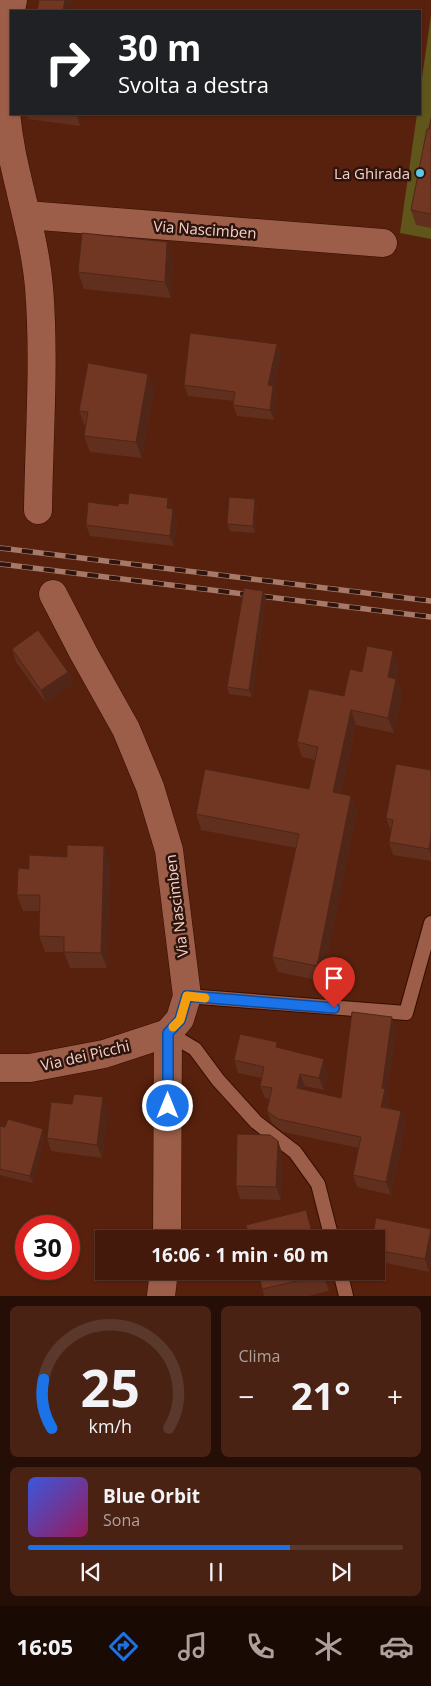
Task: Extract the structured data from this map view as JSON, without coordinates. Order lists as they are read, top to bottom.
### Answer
{
  "streets": {
    "street": ["Via Nascimben", "Via dei Picchi"]
  },
  "crossings": [
    ["Via Nascimben", "Via dei Picchi"]
  ],
  "places": ["La Ghirada"],
  "page": {
    "turn": ["30 m", "Svolta a destra"],
    "limit": "30",
    "trip": "16:06 · 1 min · 60 m",
    "tile": "Clima",
    "heat": ["−", "21°", "+"],
    "song": ["Blue Orbit", "Sona"],
    "tabs": "16:05",
    "gauge": ["25", "km/h"]
  }
}
